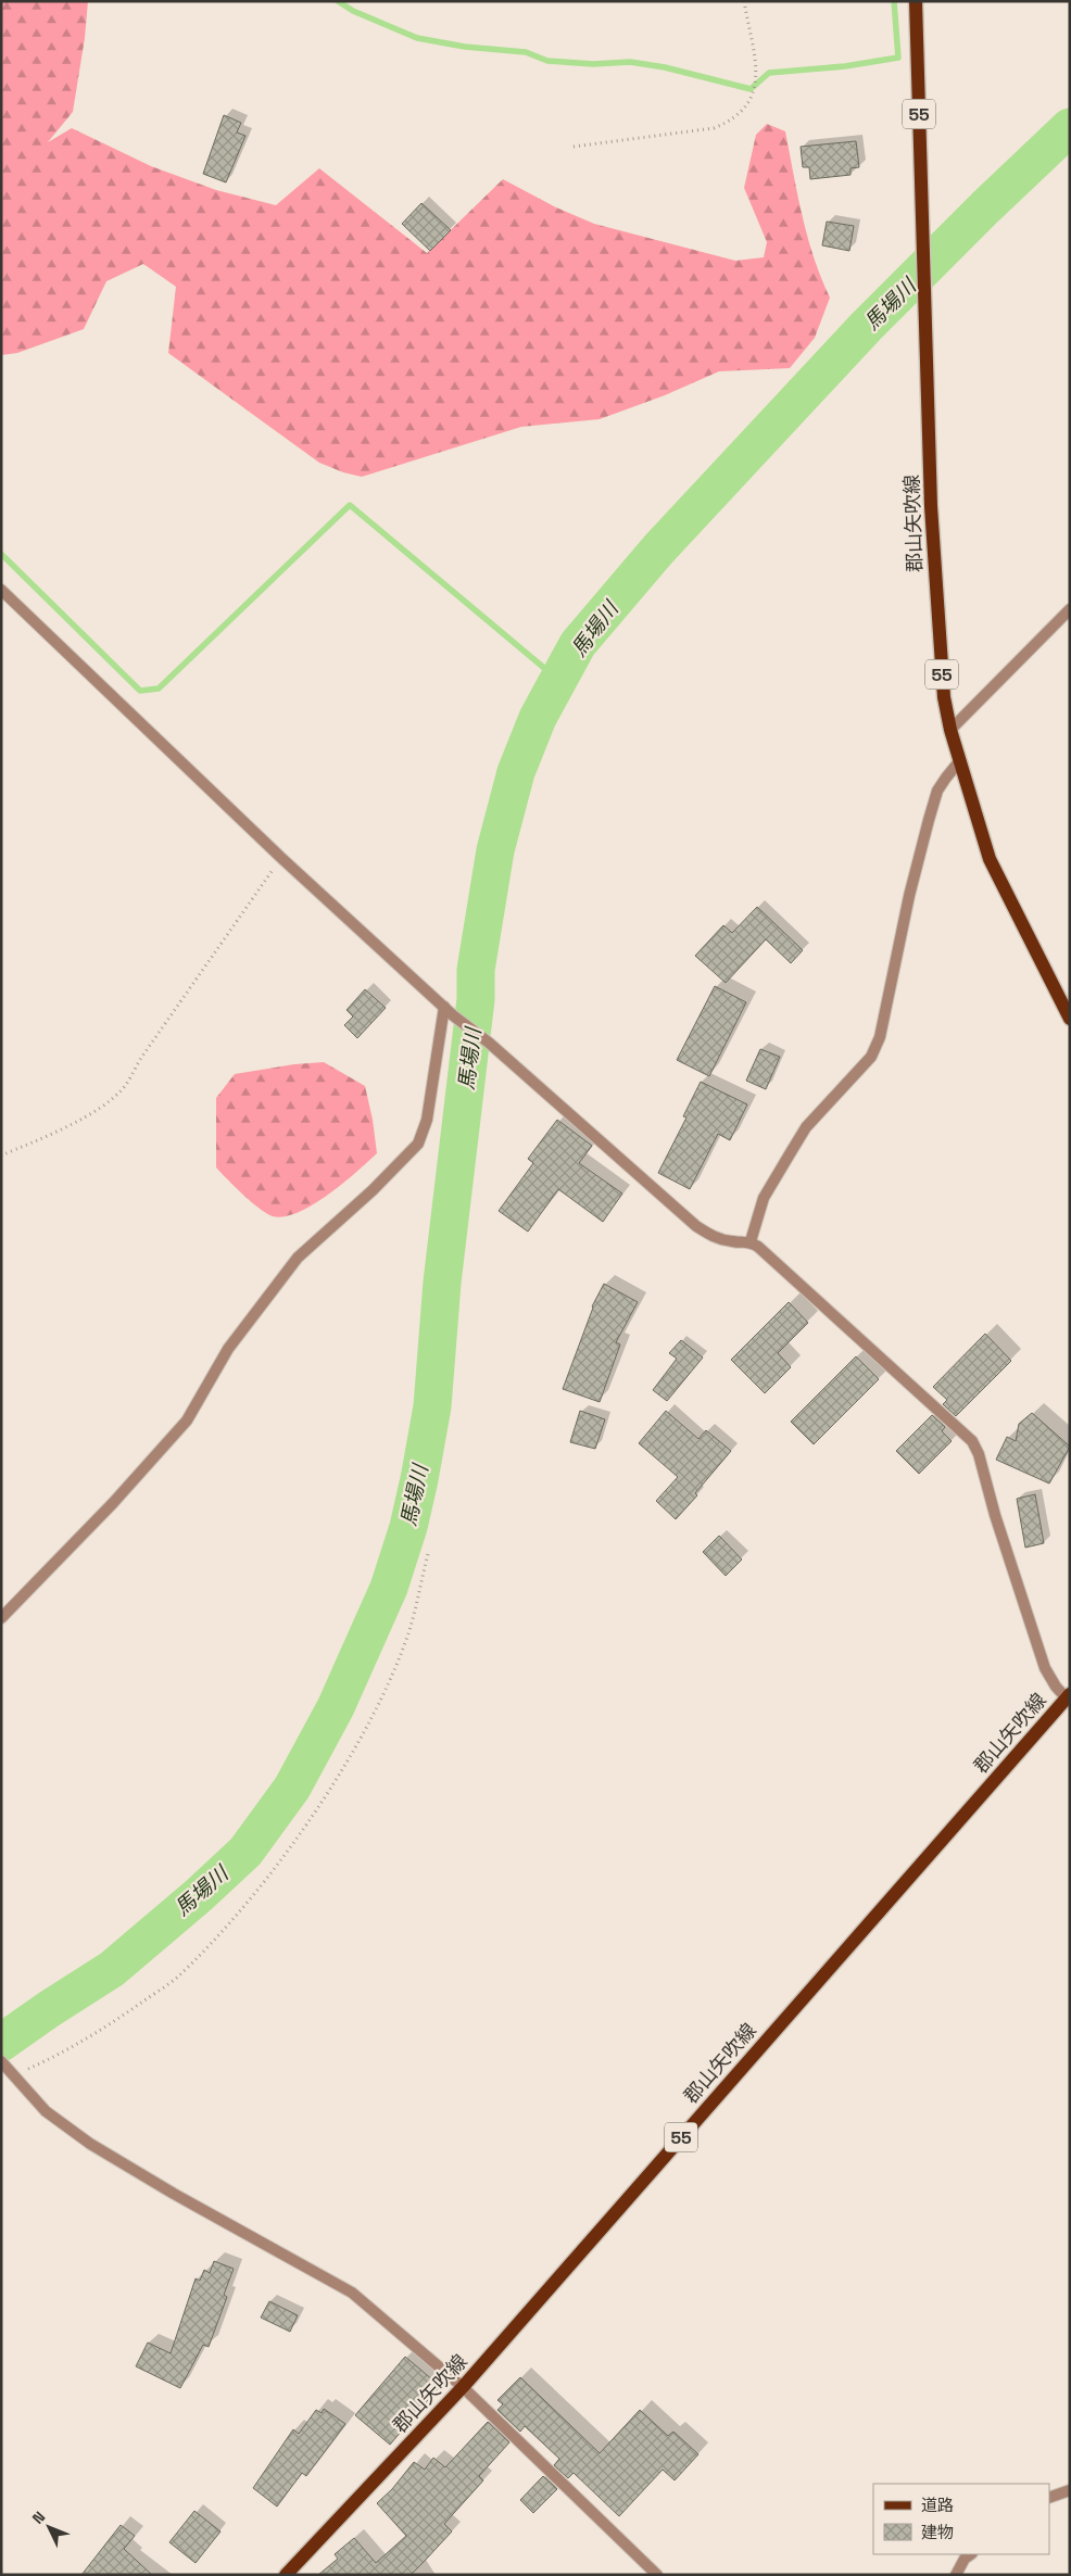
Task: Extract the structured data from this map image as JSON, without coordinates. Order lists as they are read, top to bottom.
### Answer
{
  "streets": {
    "main road": ["55", "郡山矢吹線"]
  },
  "water": ["馬場川"],
  "legend": ["道路", "建物"],
  "north": "top left"
}
